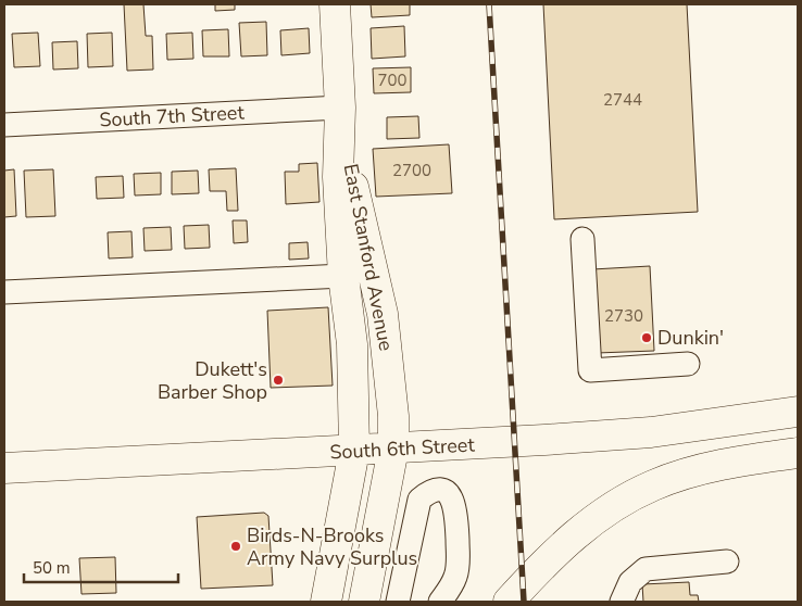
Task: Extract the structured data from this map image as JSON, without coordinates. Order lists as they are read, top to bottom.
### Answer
{
  "streets": {
    "main road": ["East Stanford Avenue", "South 6th Street"],
    "street": ["South 7th Street"]
  },
  "crossings": [
    ["South 7th Street", "East Stanford Avenue"],
    ["East Stanford Avenue", "South 6th Street"]
  ],
  "places": ["Dunkin'", "Dukett's Barber Shop", "Birds-N-Brooks Army Navy Surplus"],
  "house_numbers": [
    "700",
    "2744",
    "2700",
    "2730"
  ],
  "scale_bar": "50 m"
}
